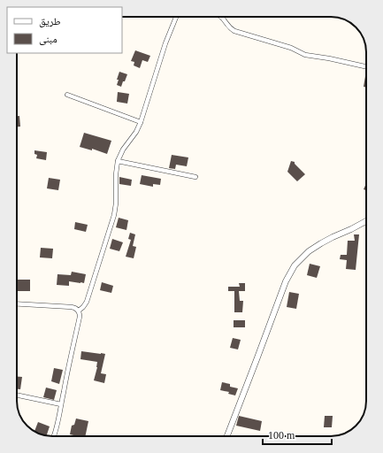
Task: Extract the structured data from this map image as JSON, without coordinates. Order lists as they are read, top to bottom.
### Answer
{
  "legend": ["طريق", "مبنى"],
  "scale_bar": "100 m"
}
